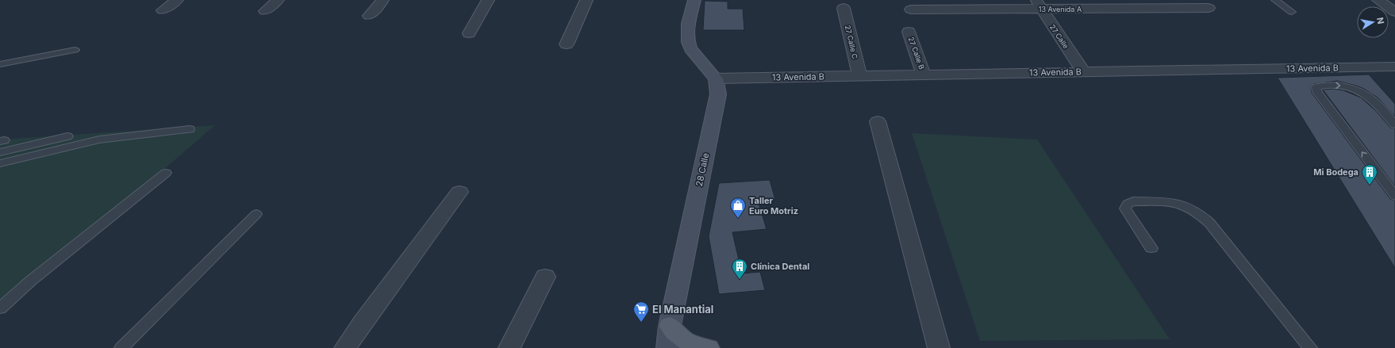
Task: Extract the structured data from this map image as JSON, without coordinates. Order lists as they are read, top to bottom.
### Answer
{
  "streets": {
    "main road": ["28 Calle"],
    "street": [
      "13 Avenida A",
      "27 Calle",
      "27 Calle C",
      "27 Calle B",
      "13 Avenida B"
    ]
  },
  "crossings": [
    ["13 Avenida A", "27 Calle"],
    ["27 Calle", "13 Avenida B"],
    ["27 Calle C", "13 Avenida B"],
    ["27 Calle B", "13 Avenida B"],
    ["13 Avenida B", "28 Calle"]
  ],
  "places": {
    "building": ["Mi Bodega", "Clínica Dental"],
    "shop": ["Taller Euro Motriz"],
    "supermarket": ["El Manantial"]
  },
  "north": "right"
}
